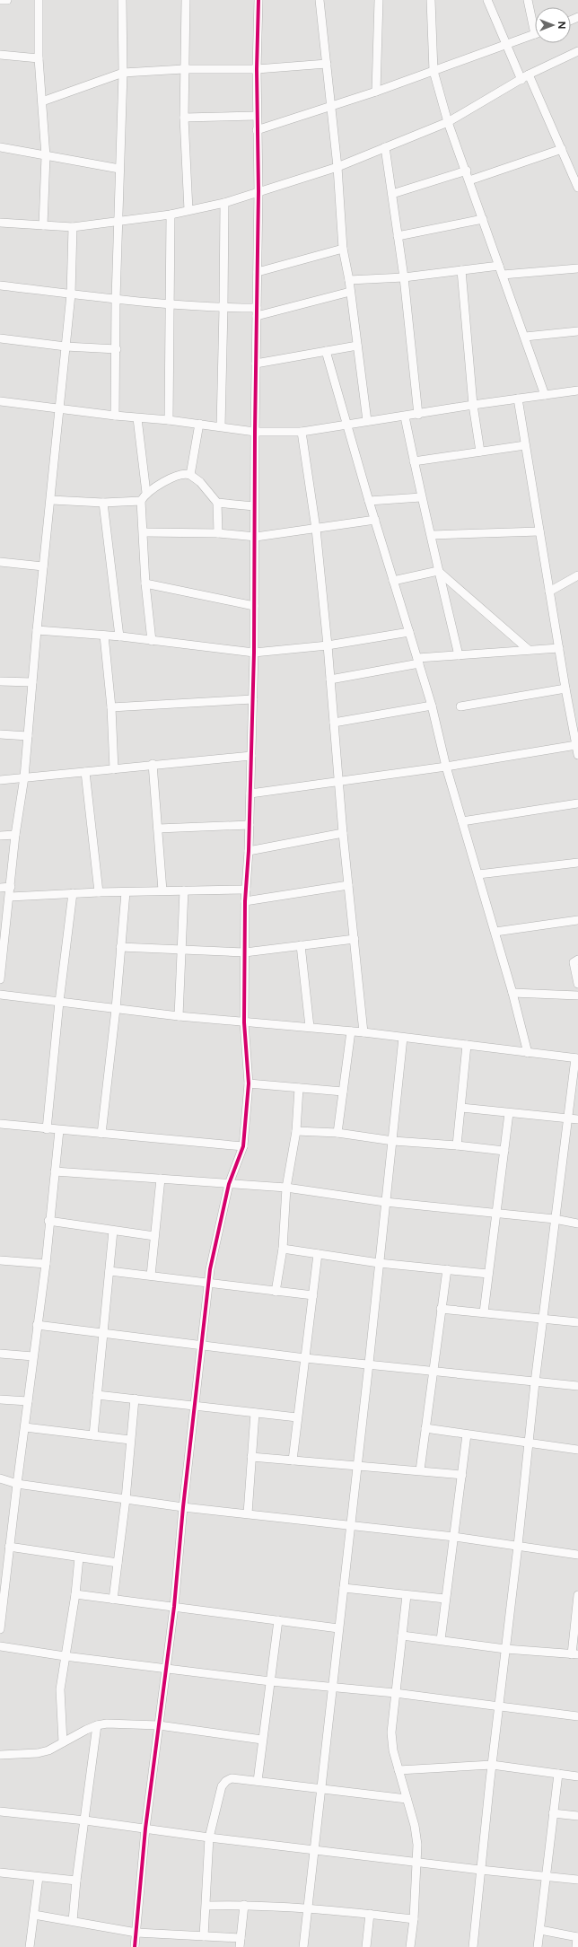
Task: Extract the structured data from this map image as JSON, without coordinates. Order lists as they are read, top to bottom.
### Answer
{
  "north": "right"
}
